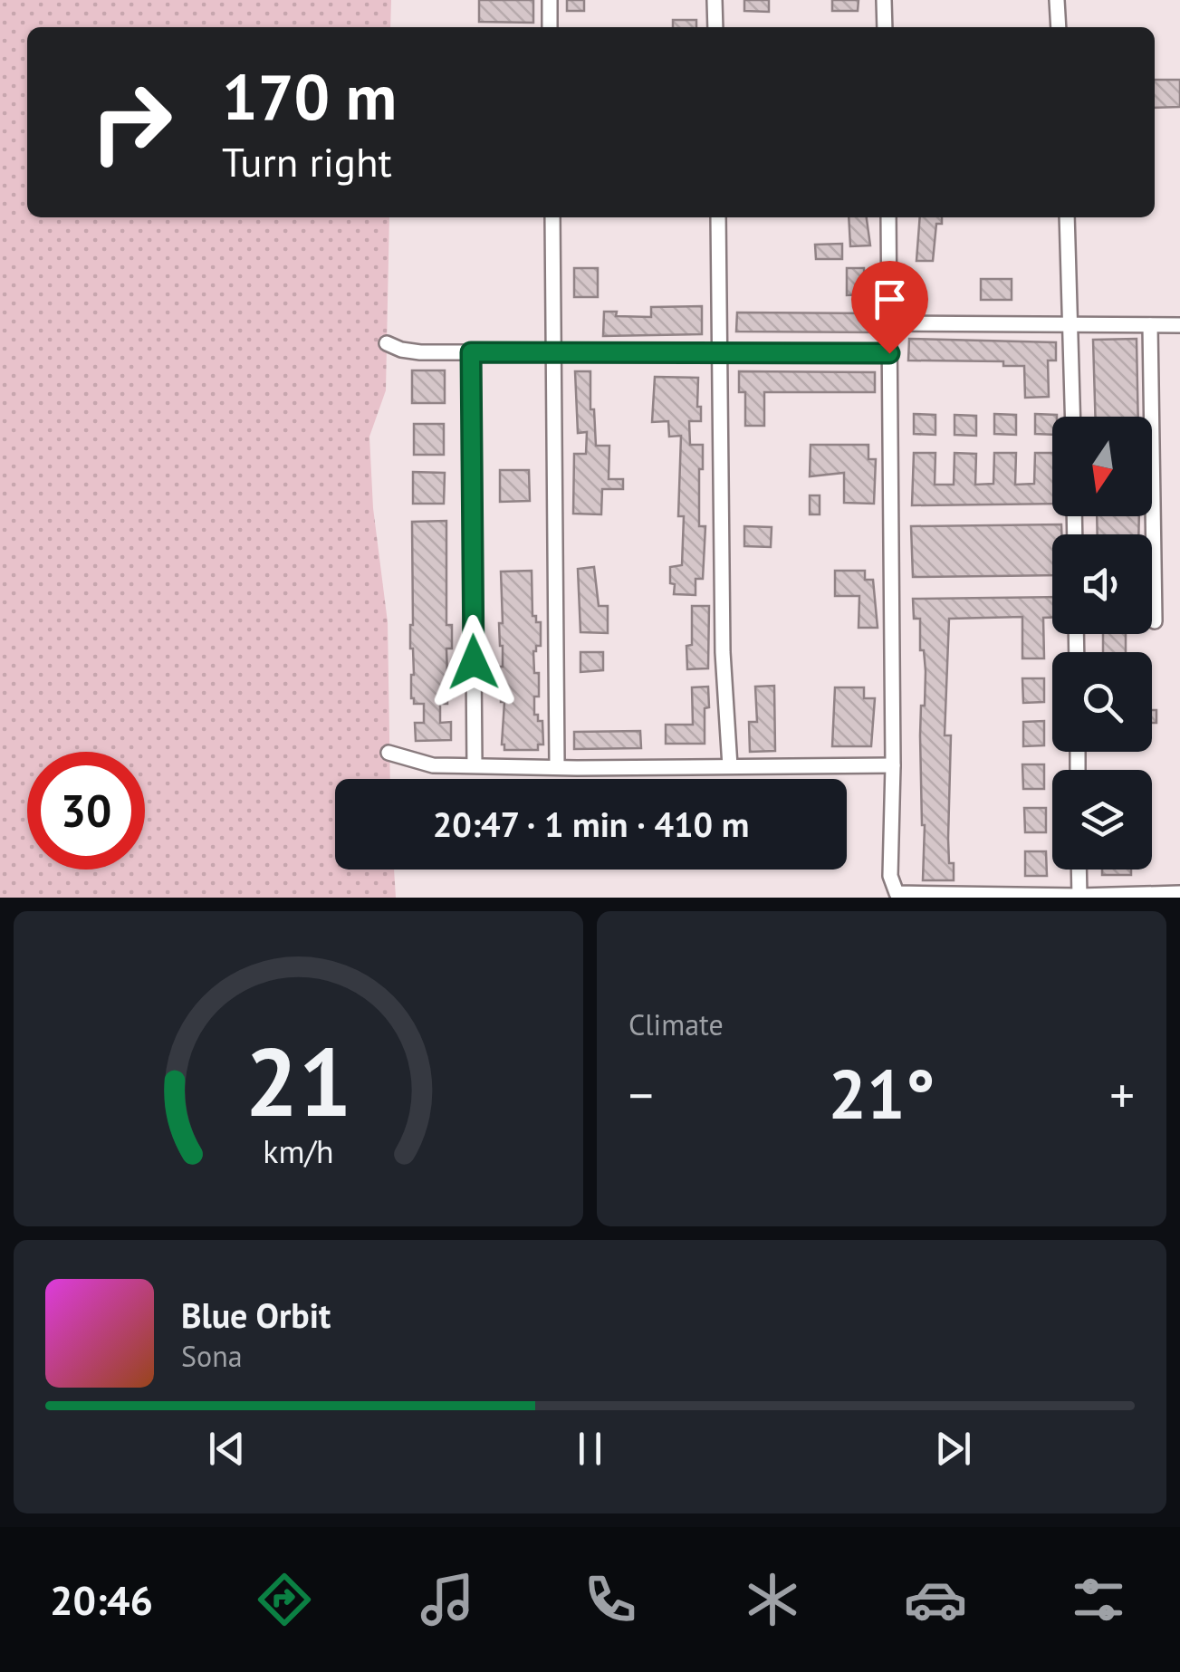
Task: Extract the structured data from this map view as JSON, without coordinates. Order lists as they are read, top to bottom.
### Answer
{
  "north": "bottom",
  "page": {
    "turn": ["170 m", "Turn right"],
    "limit": "30",
    "trip": "20:47 · 1 min · 410 m",
    "tile": "Climate",
    "heat": ["−", "21°", "+"],
    "song": ["Blue Orbit", "Sona"],
    "tabs": "20:46",
    "gauge": ["21", "km/h"]
  }
}
